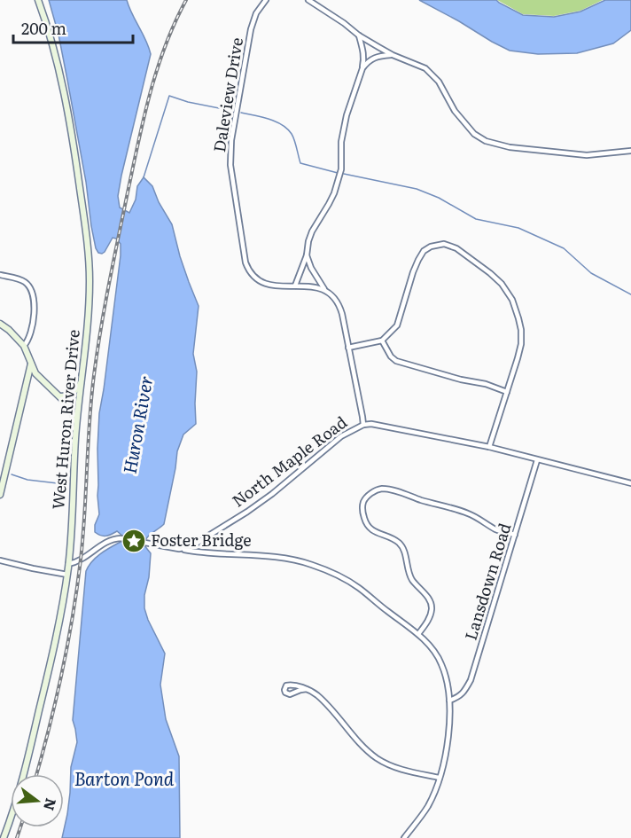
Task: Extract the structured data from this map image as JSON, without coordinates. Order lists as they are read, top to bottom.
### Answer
{
  "streets": {
    "street": [
      "Daleview Drive",
      "West Huron River Drive",
      "North Maple Road",
      "Lansdown Road"
    ]
  },
  "crossings": [
    ["North Maple Road", "Lansdown Road"]
  ],
  "water": ["Huron River", "Barton Pond"],
  "places": {
    "place": ["Foster Bridge"]
  },
  "scale_bar": "200 m",
  "north": "right"
}
